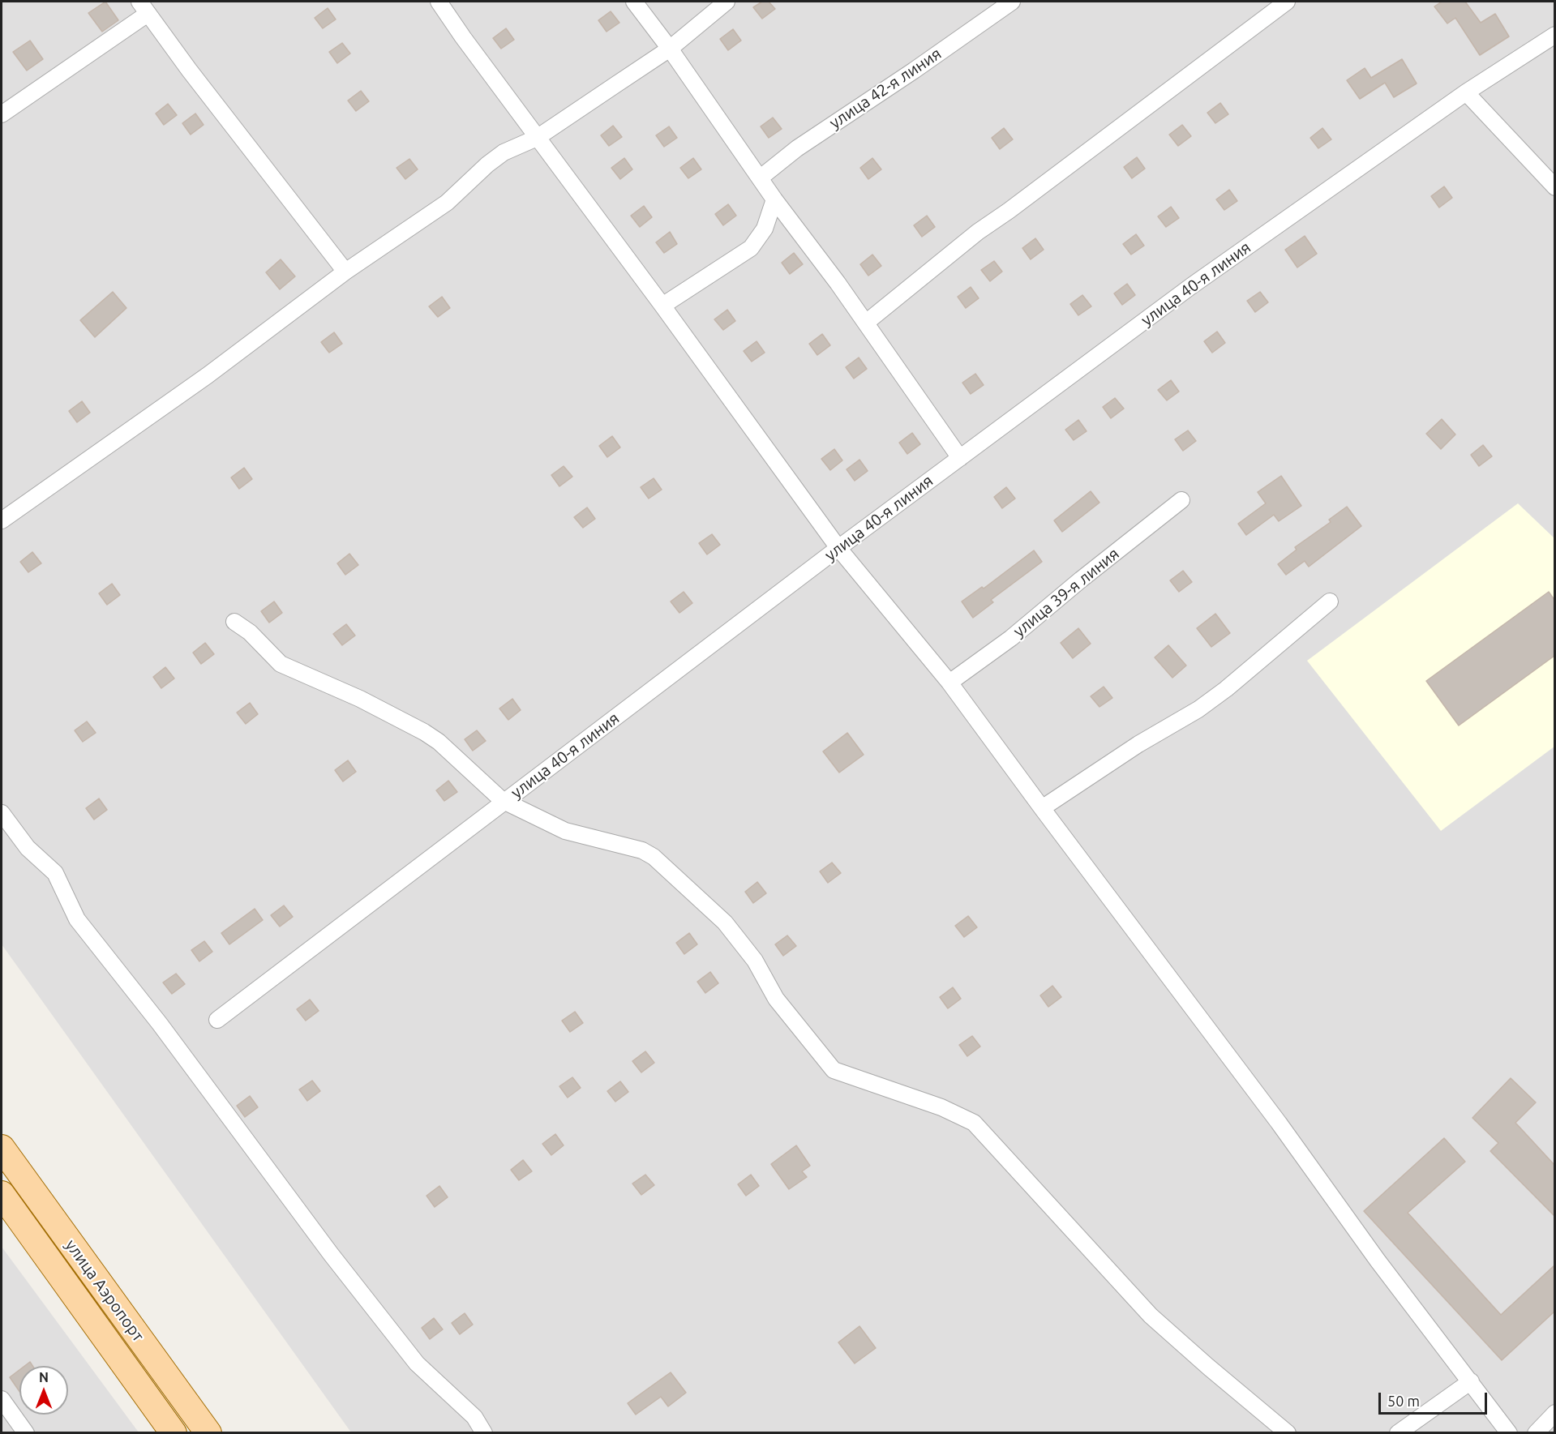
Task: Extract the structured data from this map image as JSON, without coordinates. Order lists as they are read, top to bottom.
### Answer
{
  "streets": {
    "main road": ["улица Аэропорт"],
    "street": ["улица 42-я линия", "улица 40-я линия", "улица 39-я линия"]
  },
  "scale_bar": "50 m",
  "north": "top"
}
